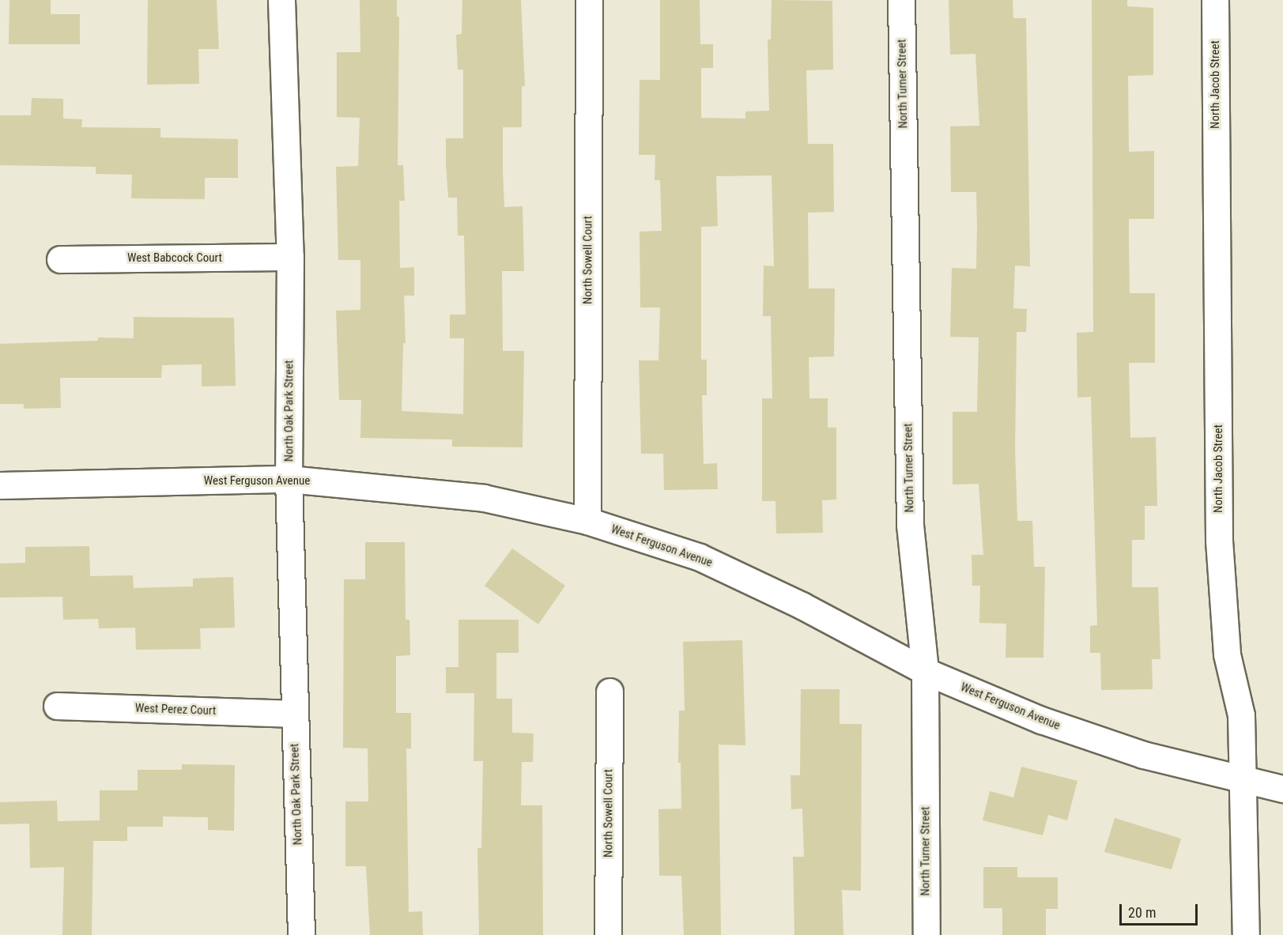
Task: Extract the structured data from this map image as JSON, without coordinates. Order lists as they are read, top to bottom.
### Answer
{
  "streets": {
    "street": [
      "North Turner Street",
      "North Jacob Street",
      "West Babcock Court",
      "North Sowell Court",
      "North Oak Park Street",
      "West Ferguson Avenue",
      "West Perez Court"
    ]
  },
  "crossings": [
    ["North Turner Street", "West Ferguson Avenue"],
    ["North Jacob Street", "West Ferguson Avenue"],
    ["West Babcock Court", "North Oak Park Street"],
    ["North Sowell Court", "West Ferguson Avenue"],
    ["North Oak Park Street", "West Ferguson Avenue"],
    ["North Oak Park Street", "West Perez Court"]
  ],
  "scale_bar": "20 m"
}
